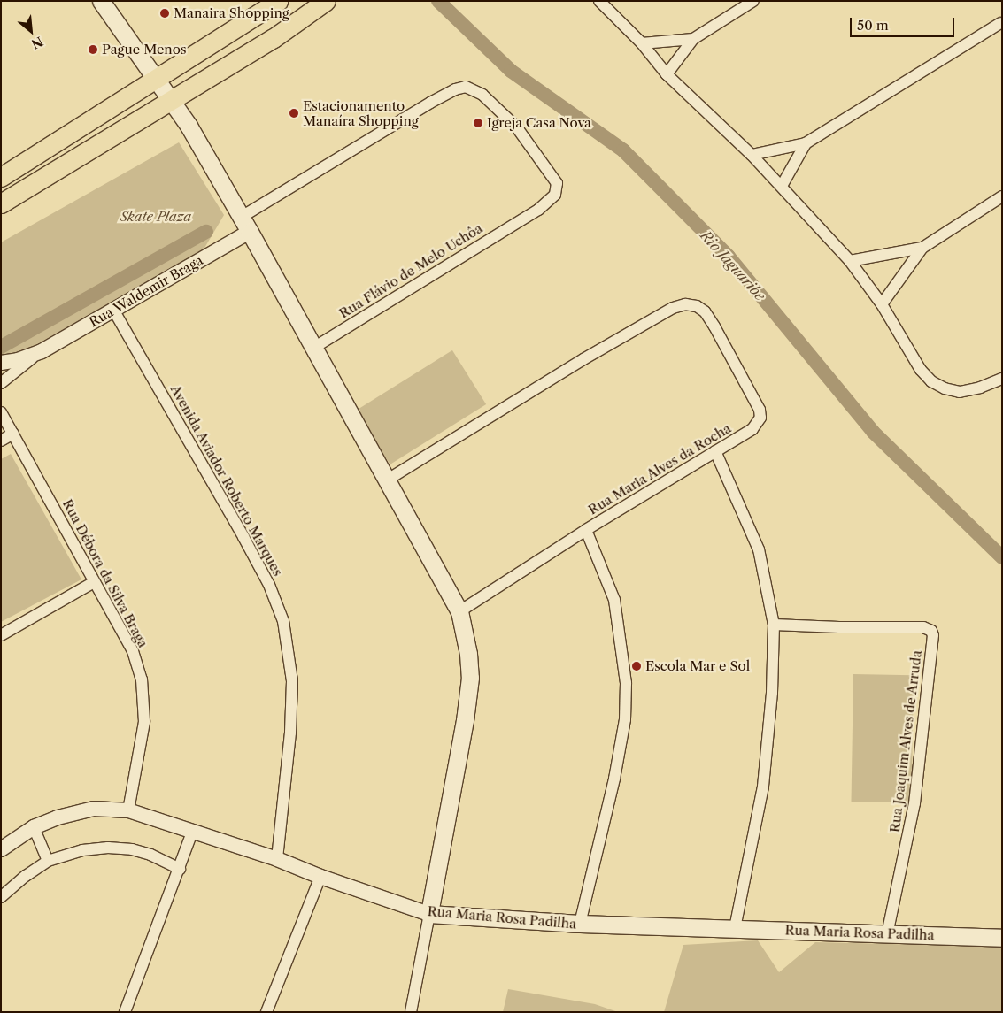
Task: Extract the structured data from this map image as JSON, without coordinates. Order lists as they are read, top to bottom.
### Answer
{
  "streets": {
    "main road": ["Rua Maria Rosa Padilha"],
    "street": [
      "Rua Flávio de Melo Uchôa",
      "Rua Waldemir Braga",
      "Rua Maria Alves da Rocha",
      "Avenida Aviador Roberto Marques",
      "Rua Débora da Silva Braga",
      "Rua Joaquim Alves de Arruda"
    ]
  },
  "crossings": [
    ["Rua Flávio de Melo Uchôa", "Rua Waldemir Braga"],
    ["Rua Waldemir Braga", "Avenida Aviador Roberto Marques"],
    ["Avenida Aviador Roberto Marques", "Rua Maria Rosa Padilha"],
    ["Rua Débora da Silva Braga", "Rua Maria Rosa Padilha"],
    ["Rua Joaquim Alves de Arruda", "Rua Maria Rosa Padilha"]
  ],
  "water": ["Rio Jaguaribe"],
  "parks": ["Skate Plaza"],
  "places": [
    "Manaira Shopping",
    "Pague Menos",
    "Estacionamento Manaíra Shopping",
    "Igreja Casa Nova",
    "Escola Mar e Sol"
  ],
  "scale_bar": "50 m",
  "north": "bottom right"
}
